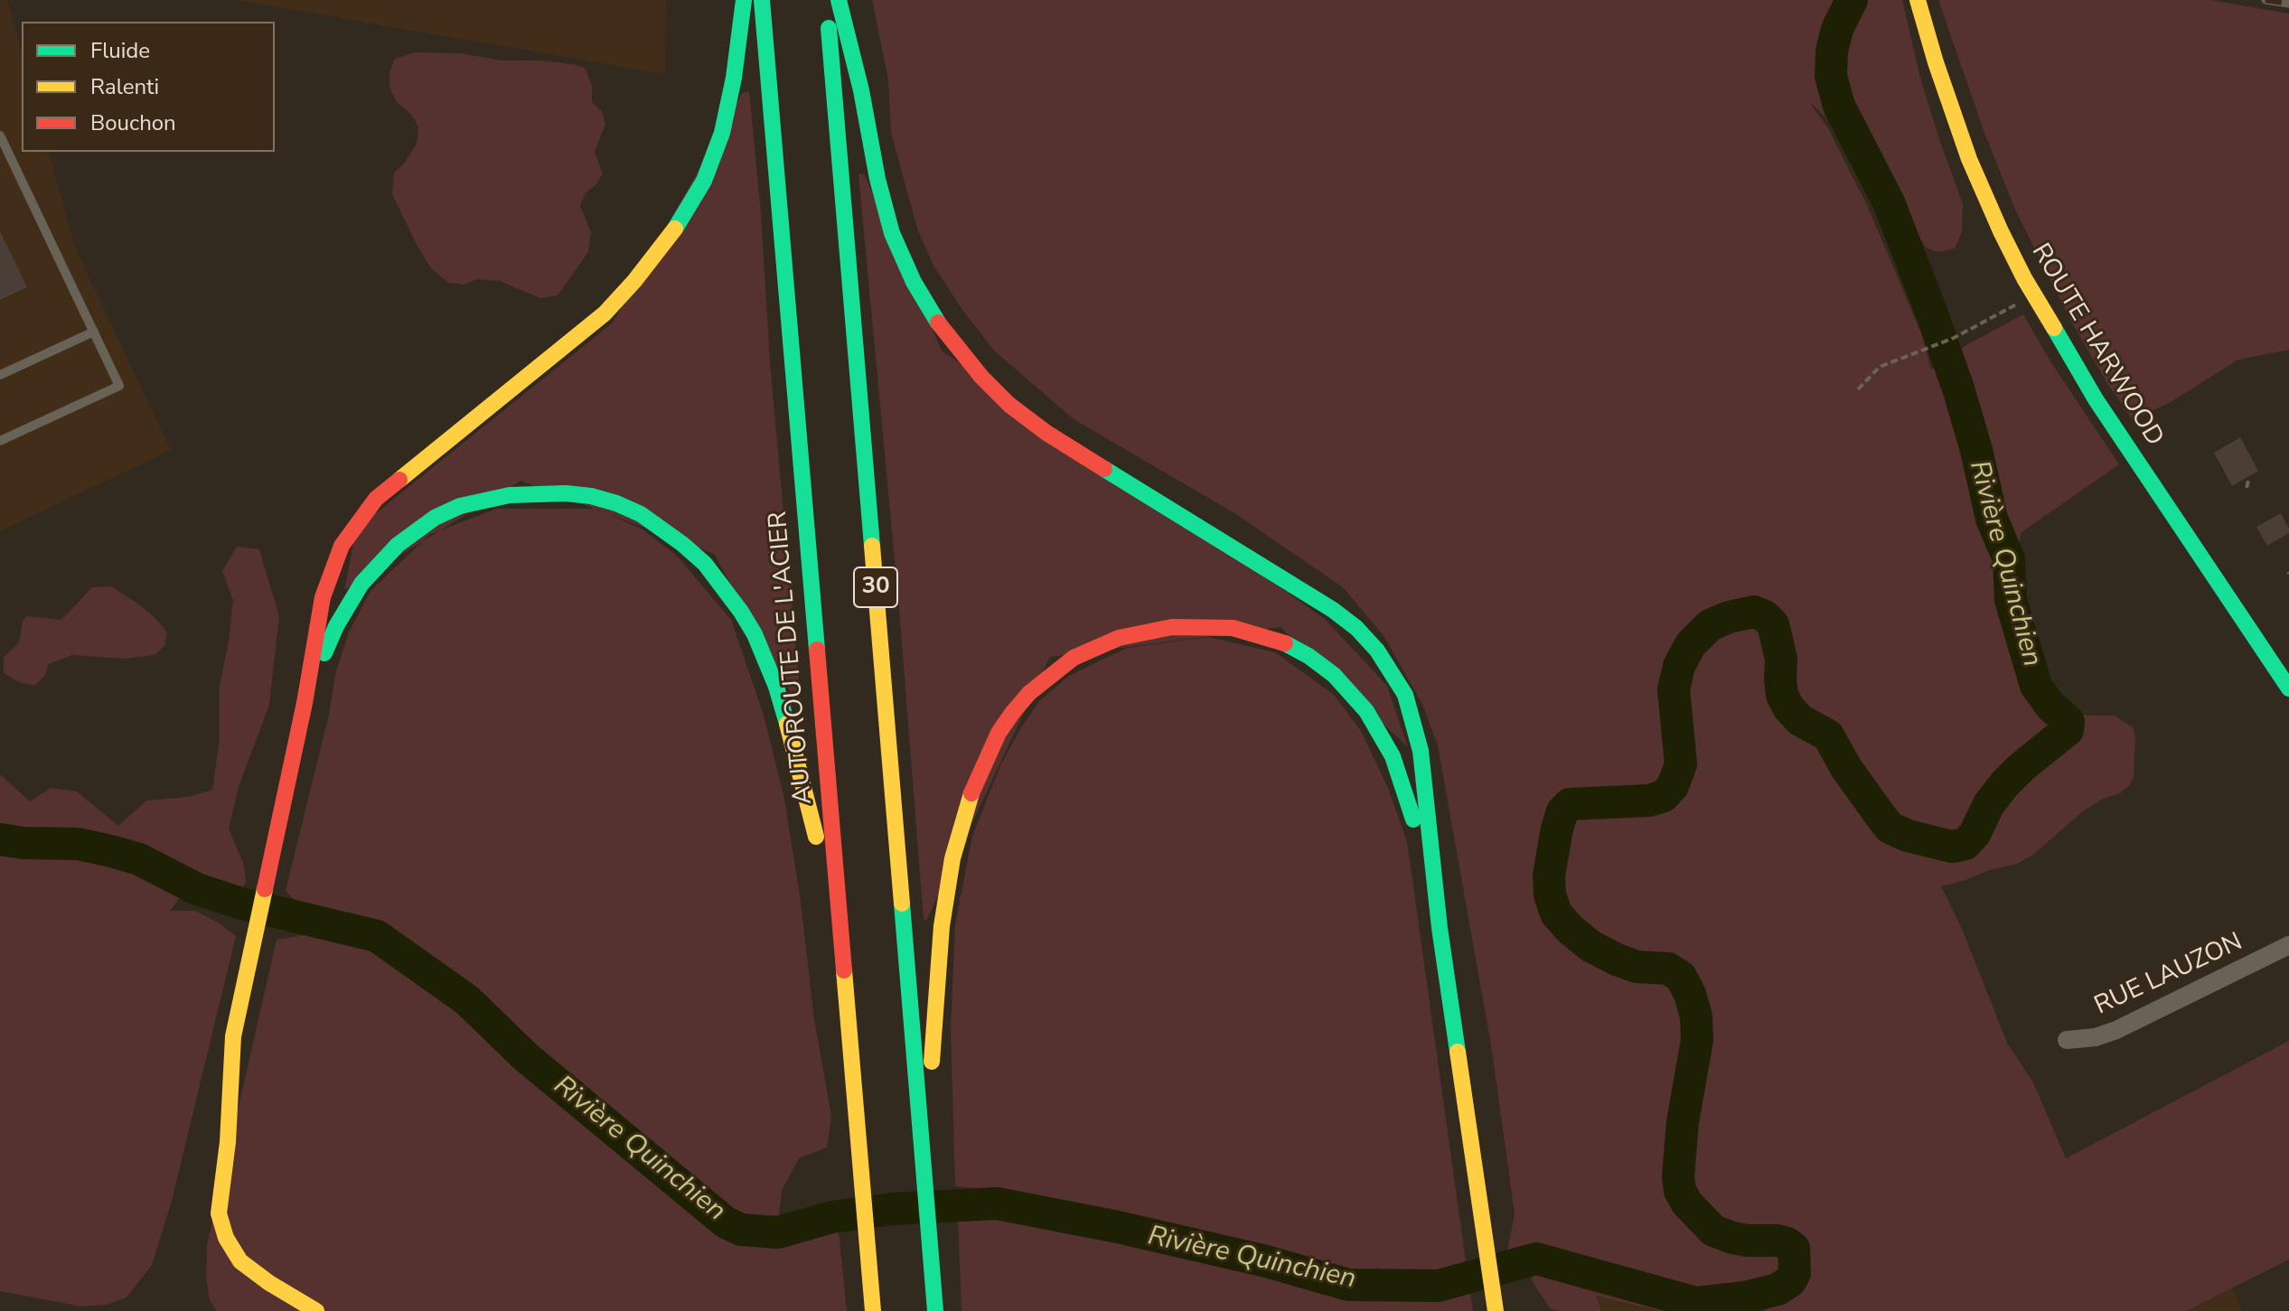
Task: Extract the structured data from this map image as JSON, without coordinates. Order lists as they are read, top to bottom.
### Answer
{
  "streets": {
    "main road": ["ROUTE HARWOOD", "30", "AUTOROUTE DE L'ACIER"],
    "street": ["RUE LAUZON"]
  },
  "water": ["Rivière Quinchien"],
  "legend": ["Fluide", "Ralenti", "Bouchon"]
}
